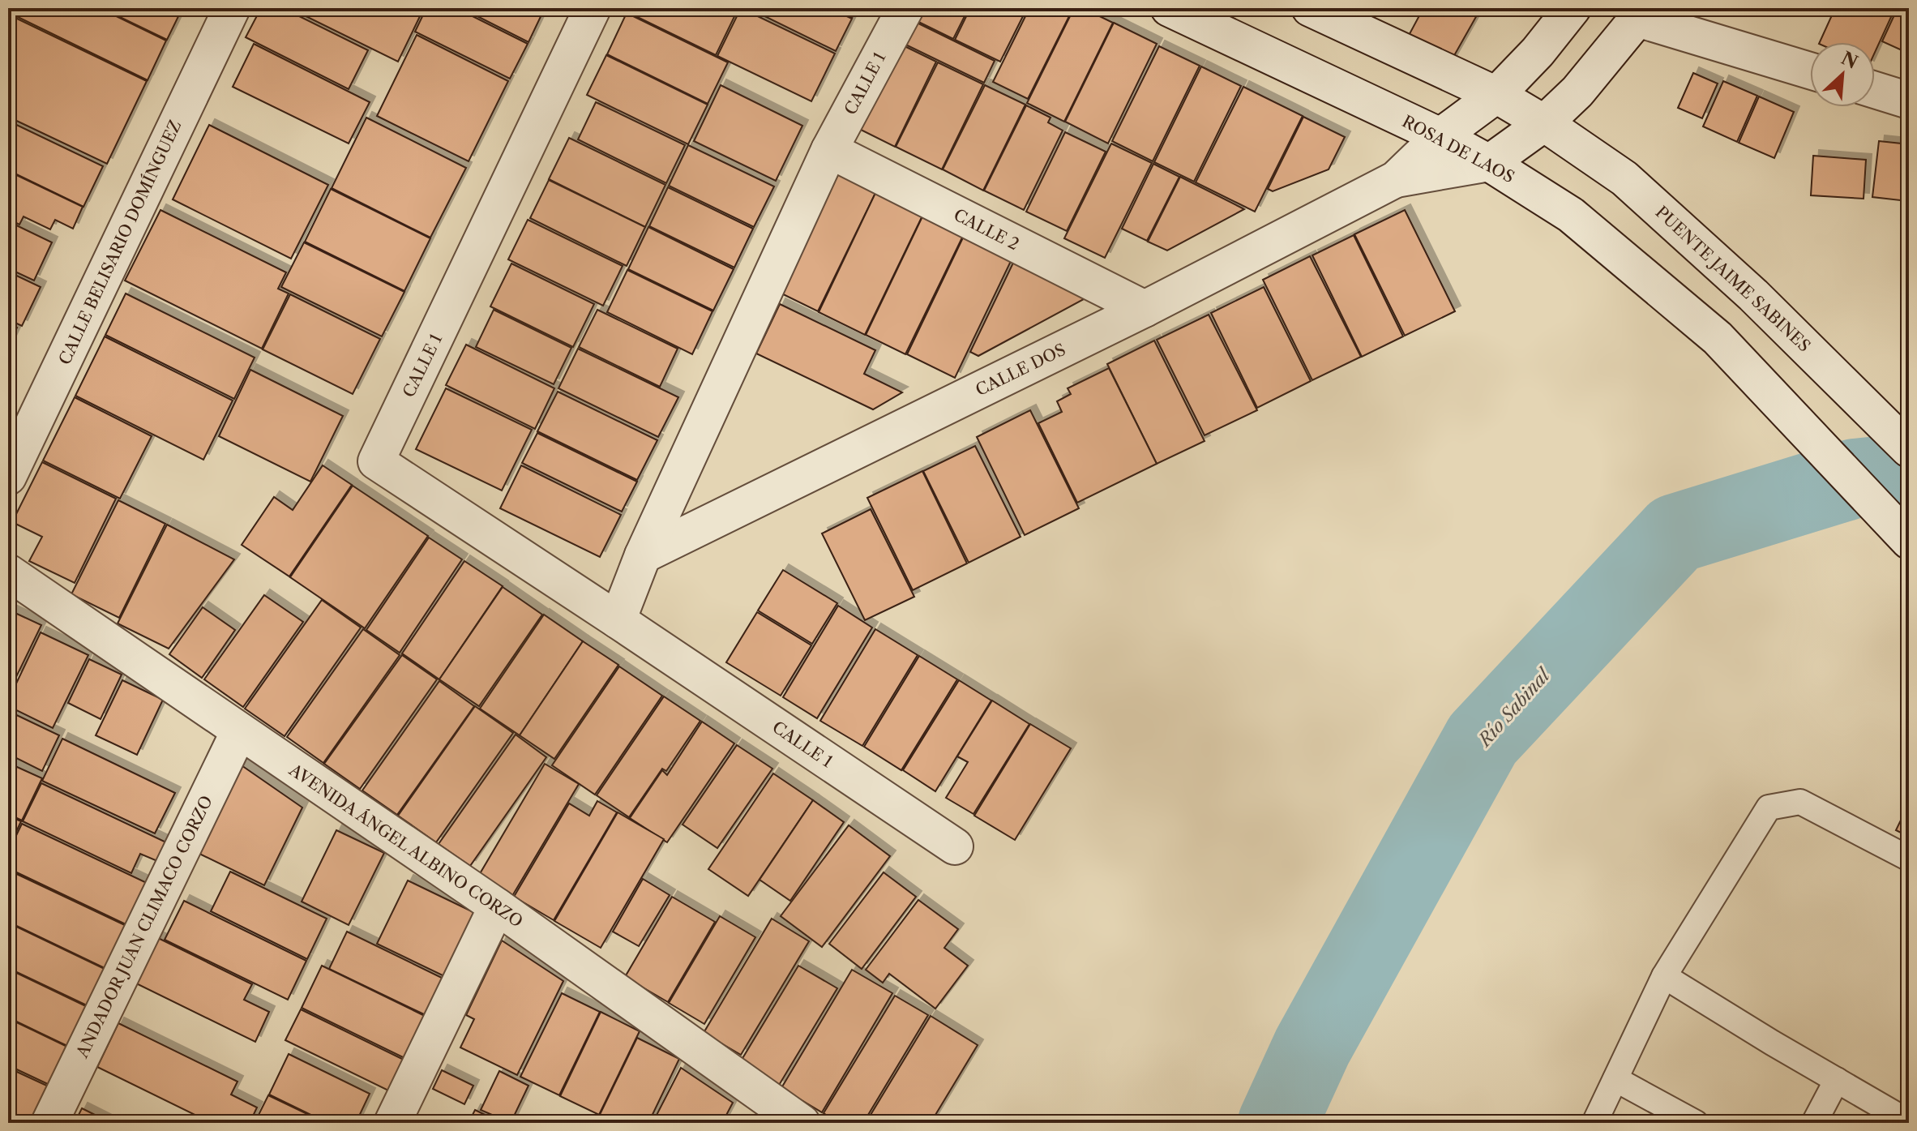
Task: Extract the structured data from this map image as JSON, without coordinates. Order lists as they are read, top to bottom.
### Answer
{
  "streets": {
    "street": [
      "CALLE 1",
      "ROSA DE LAOS",
      "CALLE 2",
      "CALLE BELISARIO DOMÍNGUEZ",
      "PUENTE JAIME SABINES",
      "CALLE DOS",
      "AVENIDA ÁNGEL ALBINO CORZO",
      "ANDADOR JUAN CLIMACO CORZO"
    ]
  },
  "crossings": [
    ["CALLE 1", "CALLE 2"],
    ["CALLE 1", "CALLE DOS"],
    ["ROSA DE LAOS", "CALLE DOS"],
    ["CALLE 2", "CALLE DOS"],
    ["PUENTE JAIME SABINES", "CALLE DOS"],
    ["AVENIDA ÁNGEL ALBINO CORZO", "ANDADOR JUAN CLIMACO CORZO"]
  ],
  "water": ["Río Sabinal"],
  "north": "top right"
}
